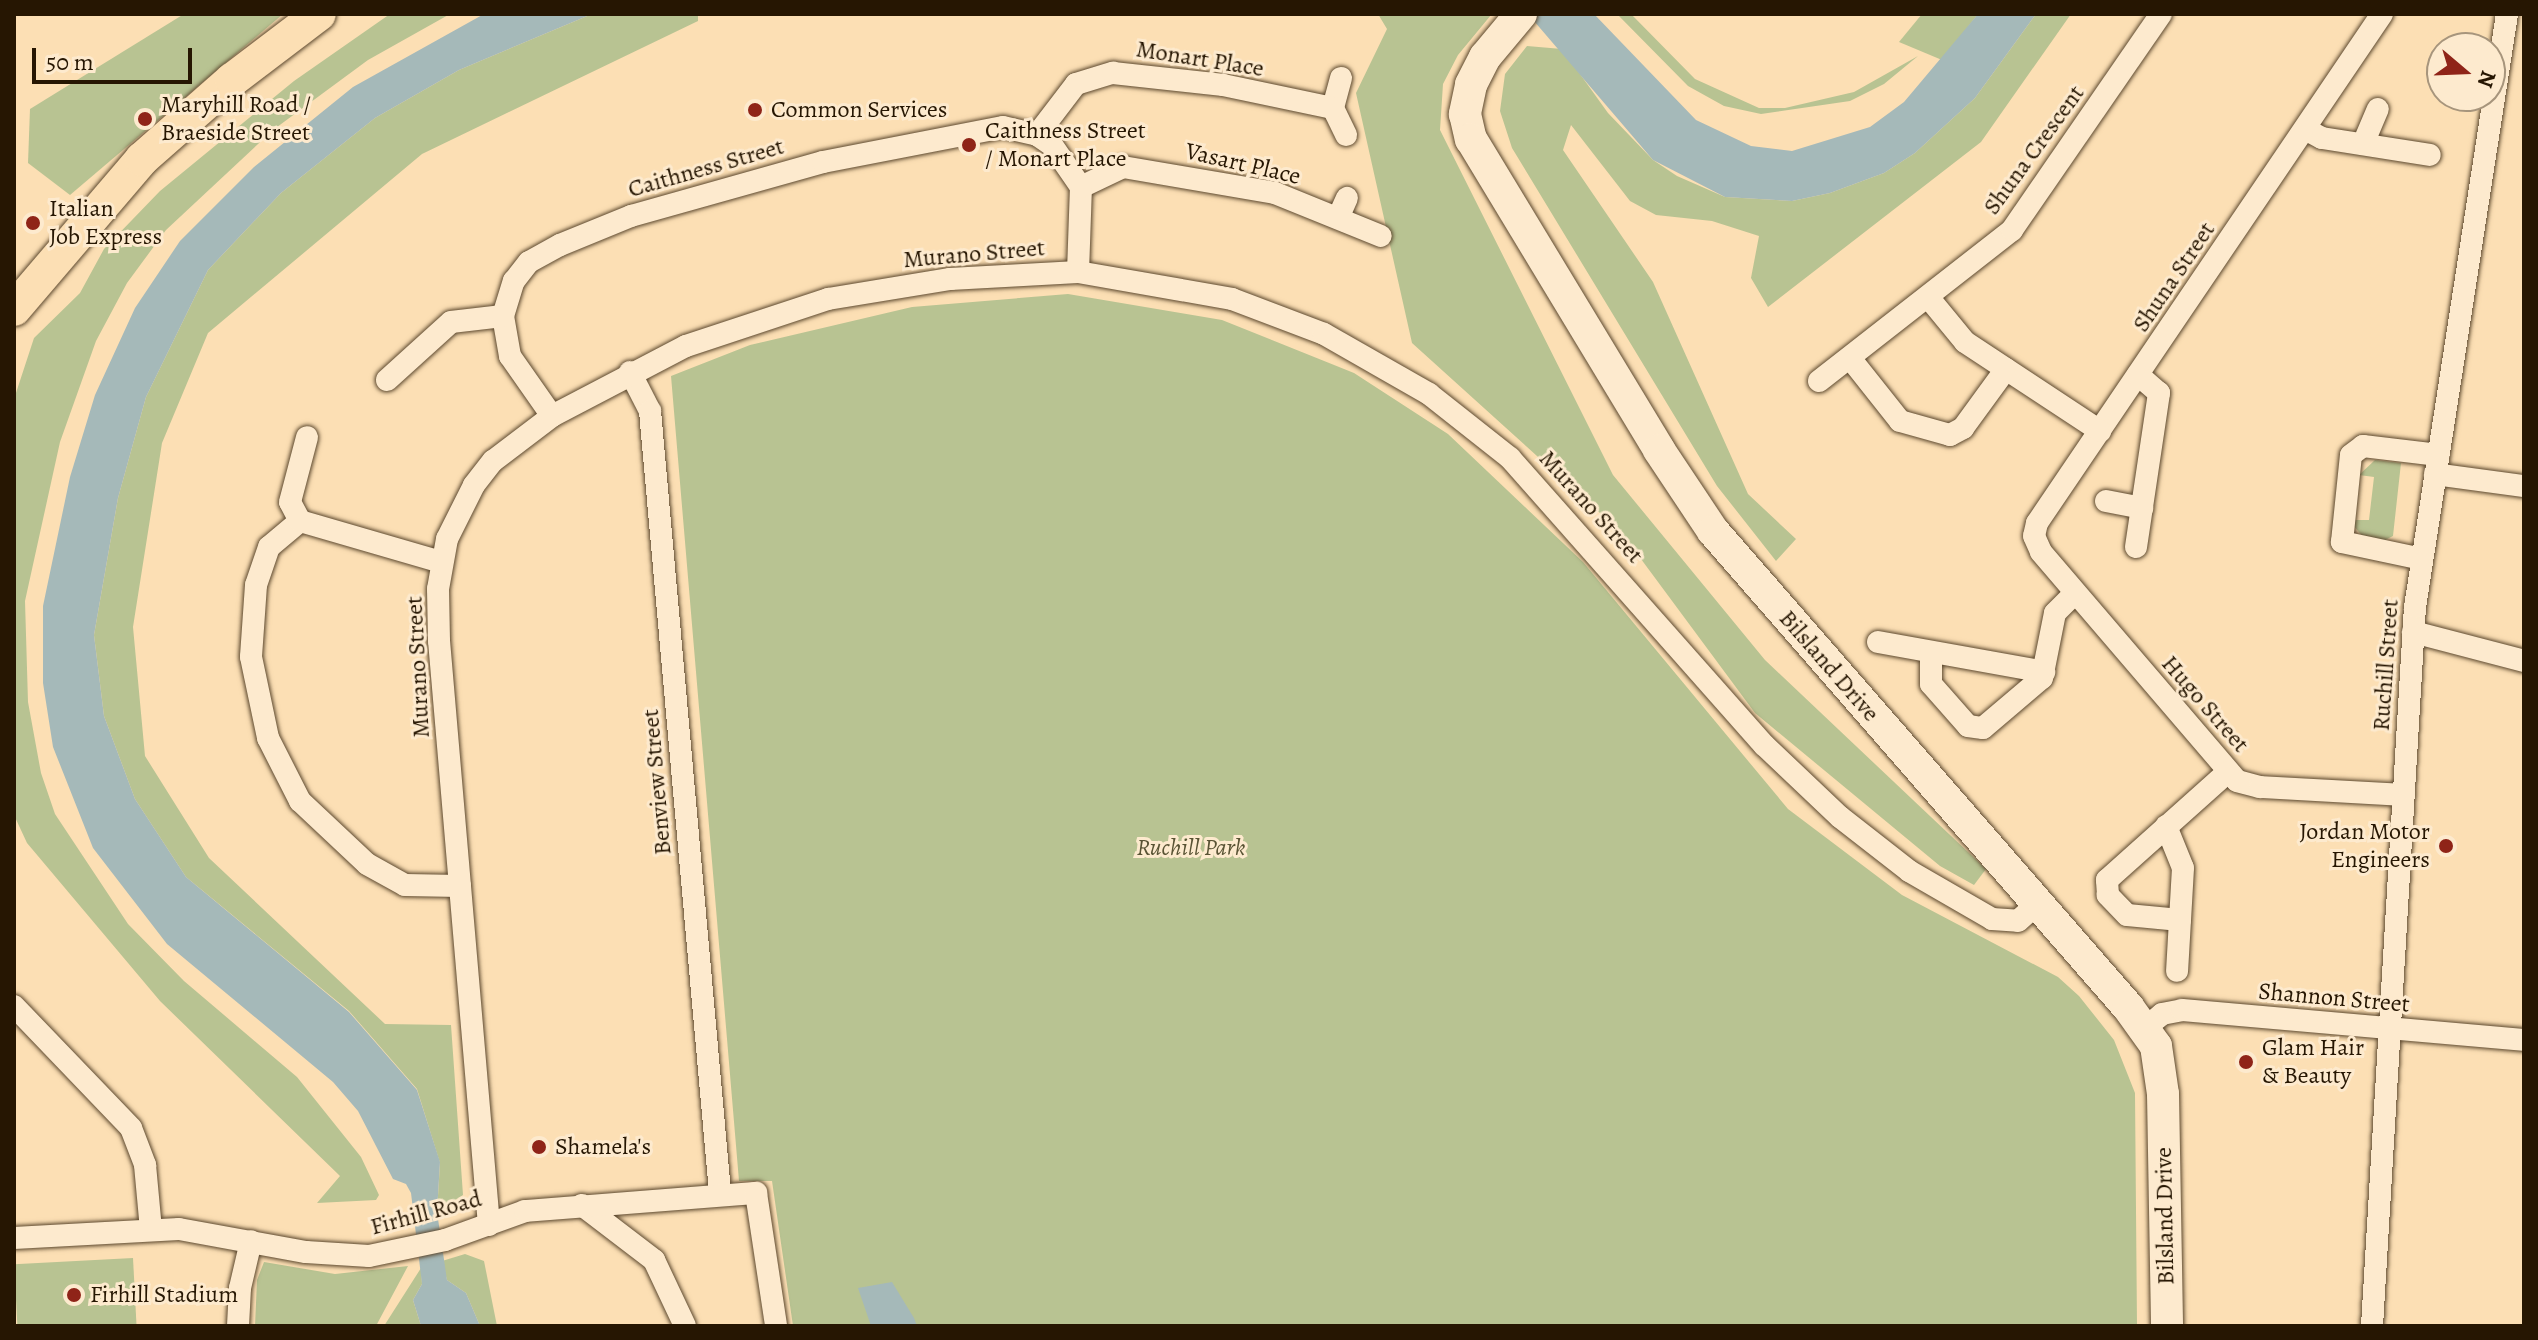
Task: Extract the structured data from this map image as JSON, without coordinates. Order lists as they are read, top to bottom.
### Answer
{
  "streets": {
    "main road": ["Bilsland Drive"],
    "street": [
      "Monart Place",
      "Shuna Crescent",
      "Vasart Place",
      "Caithness Street",
      "Murano Street",
      "Shuna Street",
      "Ruchill Street",
      "Hugo Street",
      "Benview Street",
      "Shannon Street",
      "Firhill Road"
    ]
  },
  "crossings": [
    ["Monart Place", "Caithness Street"],
    ["Caithness Street", "Murano Street"],
    ["Murano Street", "Bilsland Drive"],
    ["Murano Street", "Benview Street"],
    ["Murano Street", "Firhill Road"],
    ["Shuna Street", "Hugo Street"],
    ["Ruchill Street", "Hugo Street"],
    ["Ruchill Street", "Shannon Street"],
    ["Bilsland Drive", "Shannon Street"],
    ["Benview Street", "Firhill Road"]
  ],
  "parks": ["Ruchill Park"],
  "places": [
    "Common Services",
    "Maryhill Road / Braeside Street",
    "Caithness Street / Monart Place",
    "Italian Job Express",
    "Jordan Motor Engineers",
    "Glam Hair & Beauty",
    "Shamela's",
    "Firhill Stadium"
  ],
  "scale_bar": "50 m",
  "north": "right"
}
